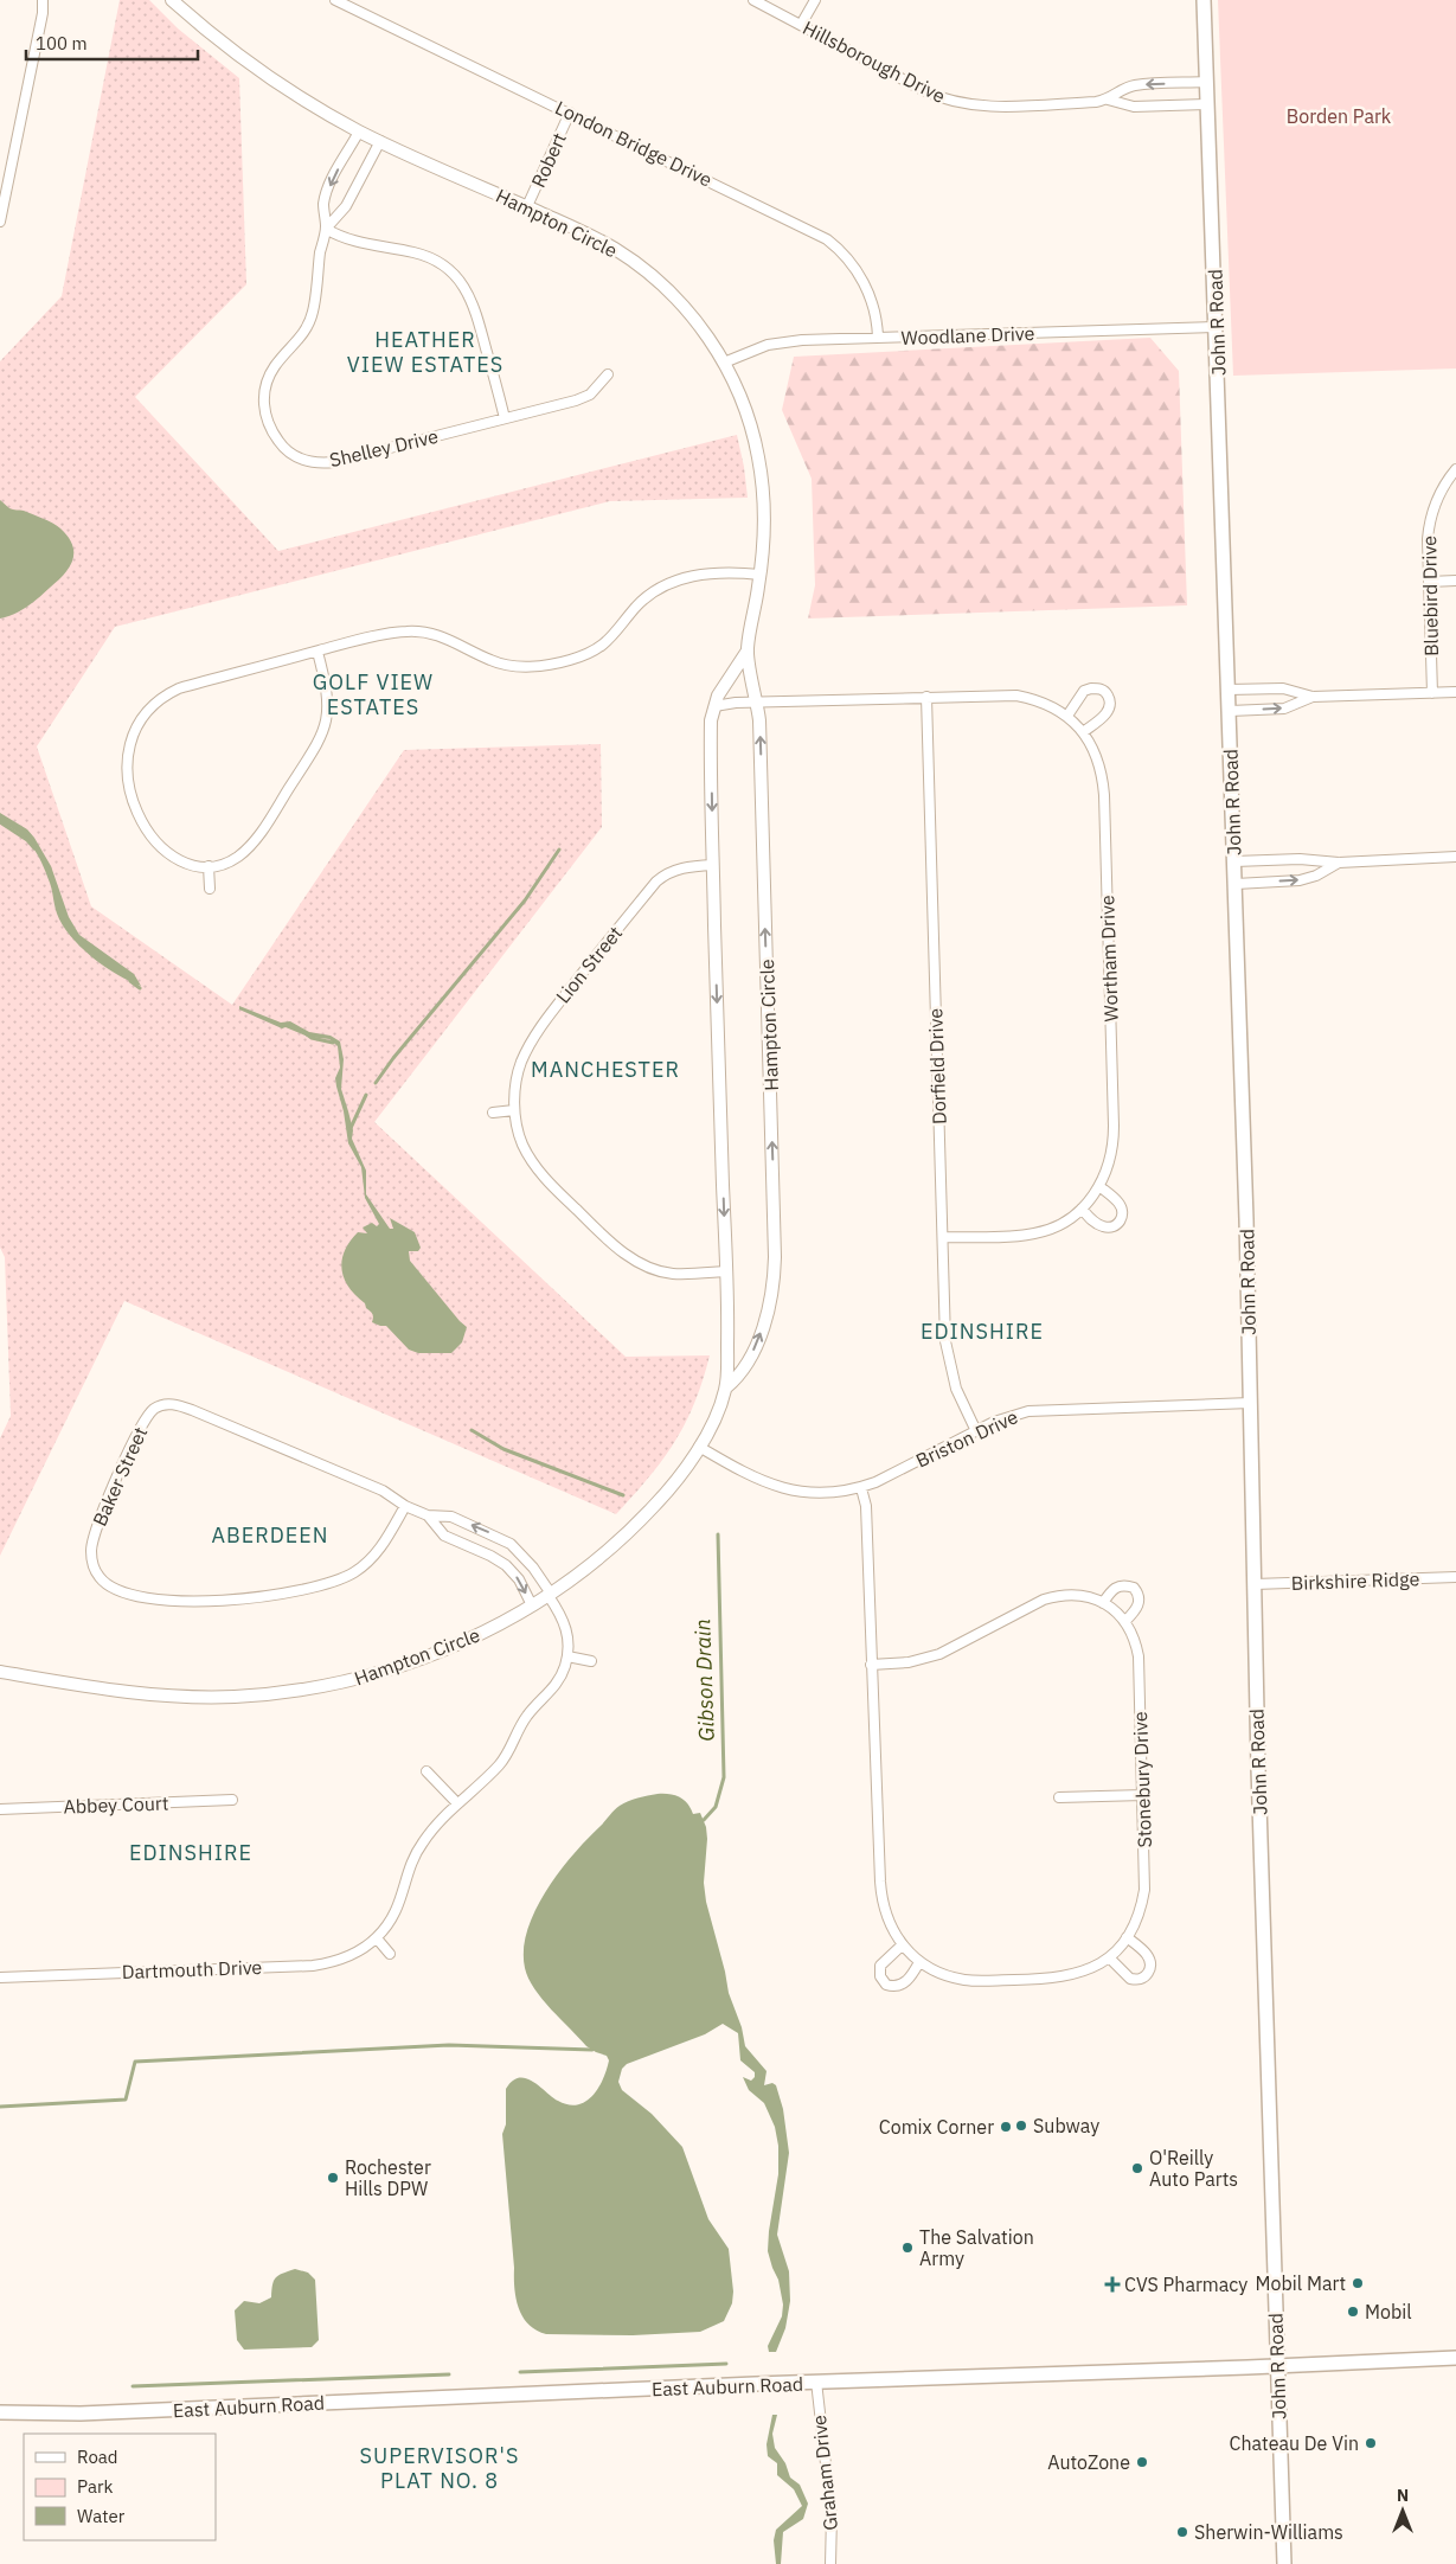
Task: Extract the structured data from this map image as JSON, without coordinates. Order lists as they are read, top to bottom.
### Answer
{
  "streets": {
    "main road": ["John R Road", "East Auburn Road"],
    "street": [
      "Hillsborough Drive",
      "London Bridge Drive",
      "Robert",
      "Hampton Circle",
      "Woodlane Drive",
      "Shelley Drive",
      "Bluebird Drive",
      "Wortham Drive",
      "Lion Street",
      "Dorfield Drive",
      "Briston Drive",
      "Baker Street",
      "Birkshire Ridge",
      "Stonebury Drive",
      "Abbey Court",
      "Dartmouth Drive",
      "Graham Drive"
    ]
  },
  "crossings": [
    ["Hillsborough Drive", "John R Road"],
    ["London Bridge Drive", "Robert"],
    ["London Bridge Drive", "Woodlane Drive"],
    ["Robert", "Hampton Circle"],
    ["Hampton Circle", "Woodlane Drive"],
    ["Hampton Circle", "Shelley Drive"],
    ["Hampton Circle", "Wortham Drive"],
    ["Hampton Circle", "Lion Street"],
    ["Hampton Circle", "Briston Drive"],
    ["Hampton Circle", "Baker Street"],
    ["Hampton Circle", "Dartmouth Drive"],
    ["John R Road", "Woodlane Drive"],
    ["John R Road", "Briston Drive"],
    ["John R Road", "Birkshire Ridge"],
    ["John R Road", "East Auburn Road"],
    ["Wortham Drive", "Dorfield Drive"],
    ["Dorfield Drive", "Briston Drive"],
    ["Briston Drive", "Stonebury Drive"],
    ["Baker Street", "Dartmouth Drive"],
    ["East Auburn Road", "Graham Drive"]
  ],
  "districts": [
    "HEATHER VIEW ESTATES",
    "GOLF VIEW ESTATES",
    "MANCHESTER",
    "EDINSHIRE",
    "ABERDEEN",
    "EDINSHIRE",
    "SUPERVISOR'S PLAT NO. 8"
  ],
  "water": ["Gibson Drain"],
  "parks": ["Borden Park"],
  "places": {
    "other": [
      "Subway",
      "Comix Corner",
      "O'Reilly Auto Parts",
      "Rochester Hills DPW",
      "The Salvation Army",
      "Mobil Mart",
      "Mobil",
      "Chateau De Vin",
      "AutoZone",
      "Sherwin-Williams"
    ],
    "health": ["CVS Pharmacy"]
  },
  "legend": ["Road", "Park", "Water"],
  "scale_bar": "100 m",
  "north": "top"
}
